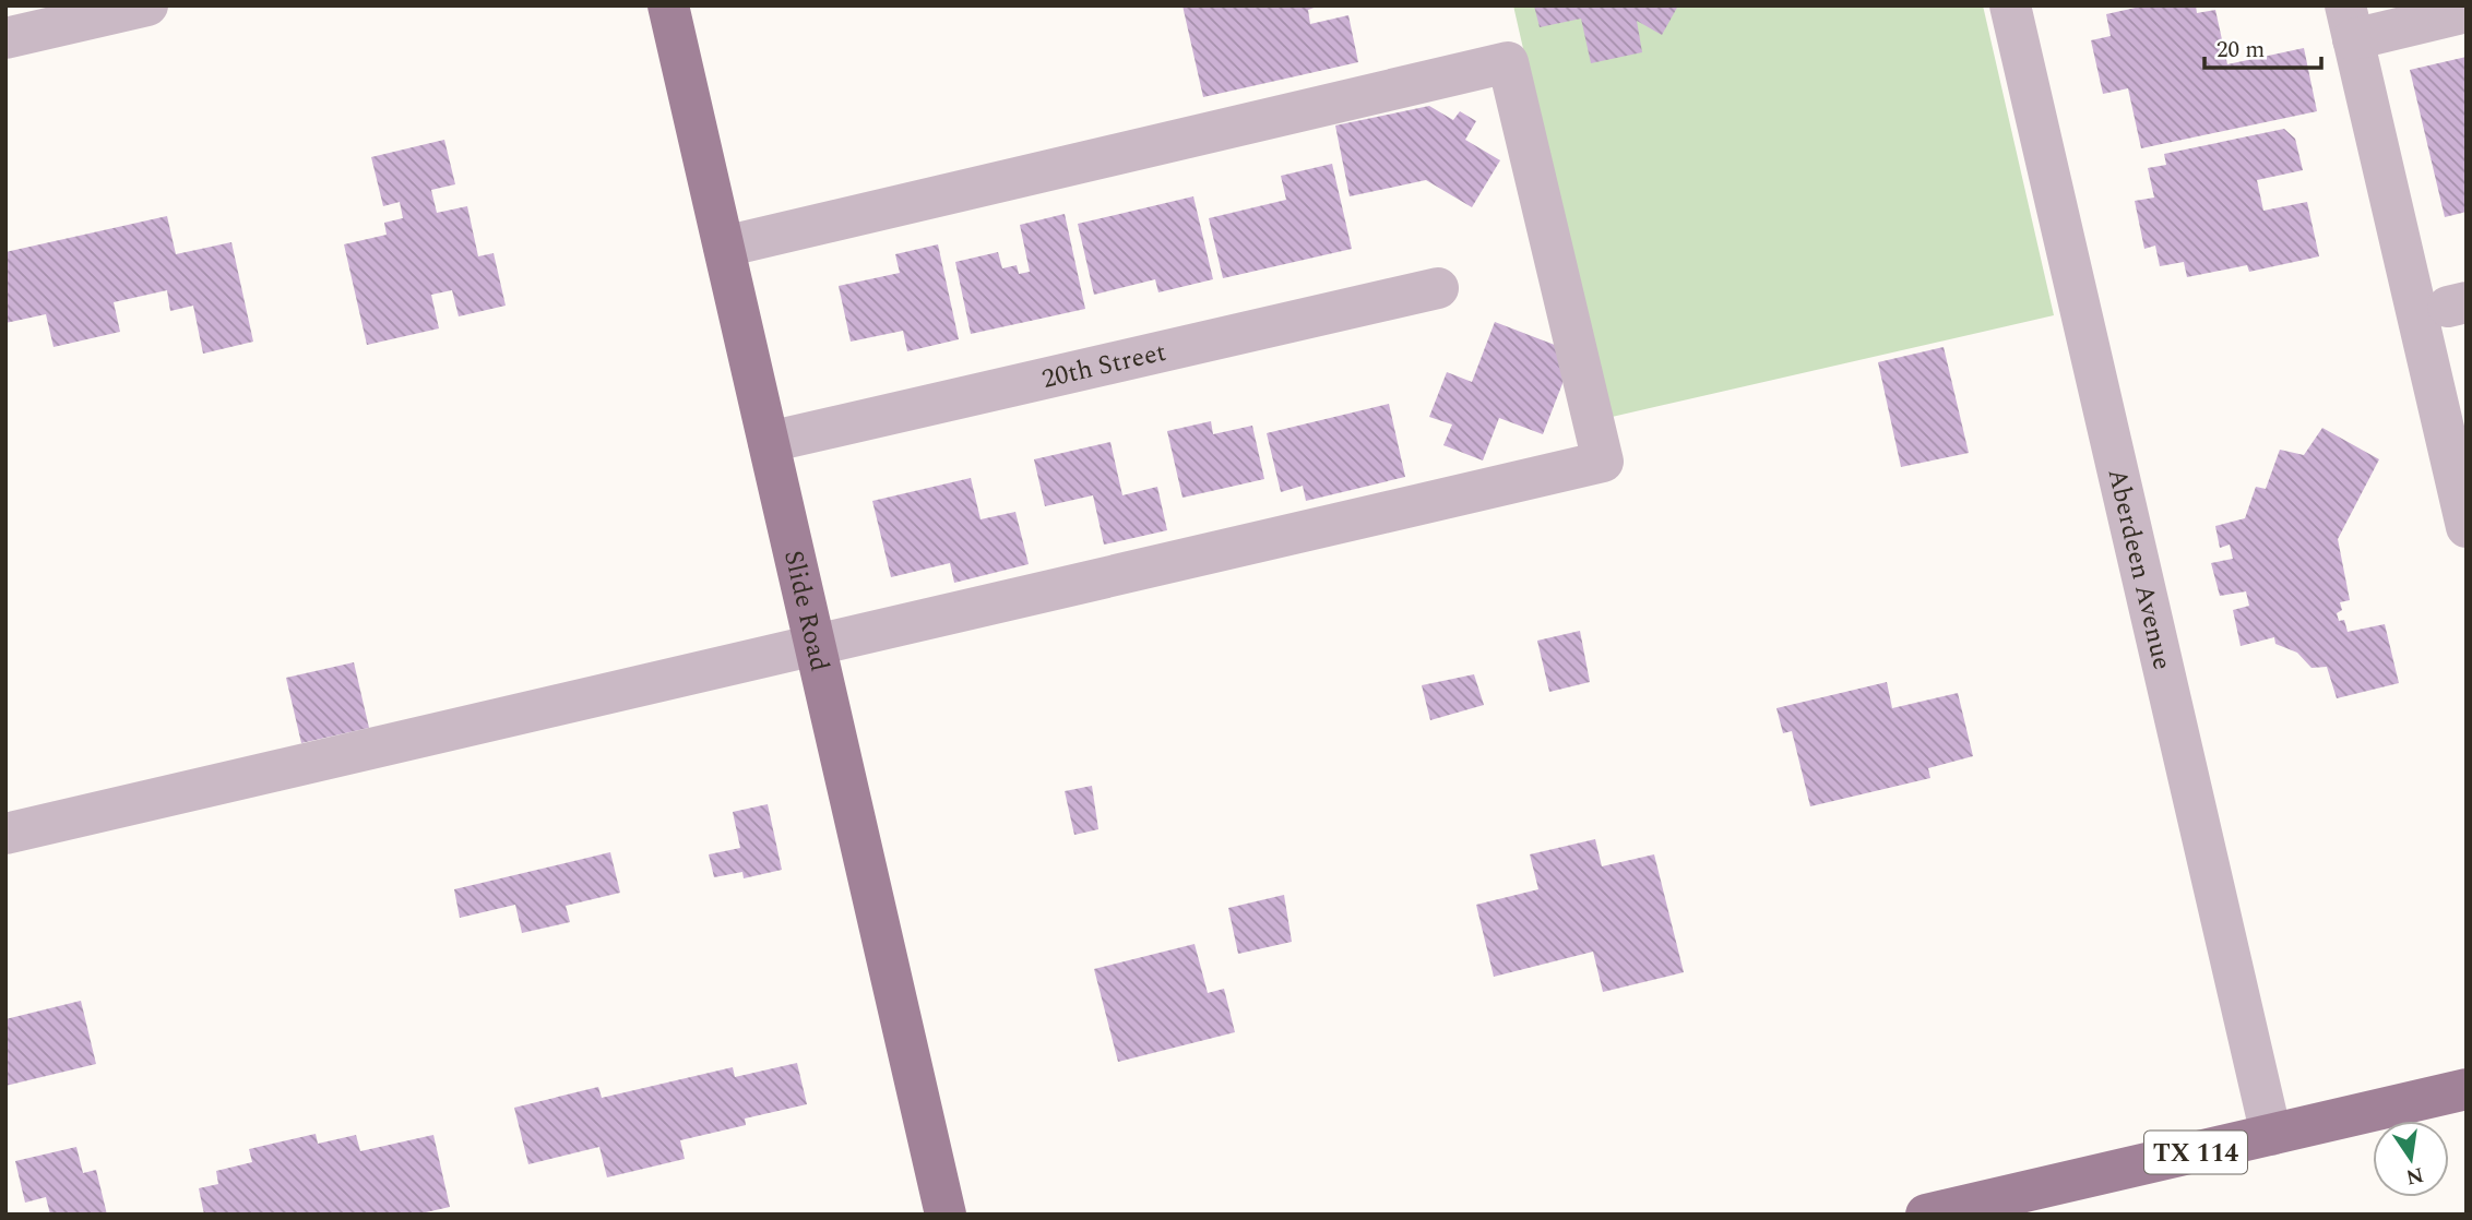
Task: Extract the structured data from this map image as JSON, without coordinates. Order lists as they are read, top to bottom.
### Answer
{
  "streets": {
    "main road": ["Slide Road", "TX 114"],
    "street": ["20th Street", "Aberdeen Avenue"]
  },
  "crossings": [
    ["20th Street", "Slide Road"],
    ["Aberdeen Avenue", "TX 114"]
  ],
  "scale_bar": "20 m",
  "north": "bottom"
}
